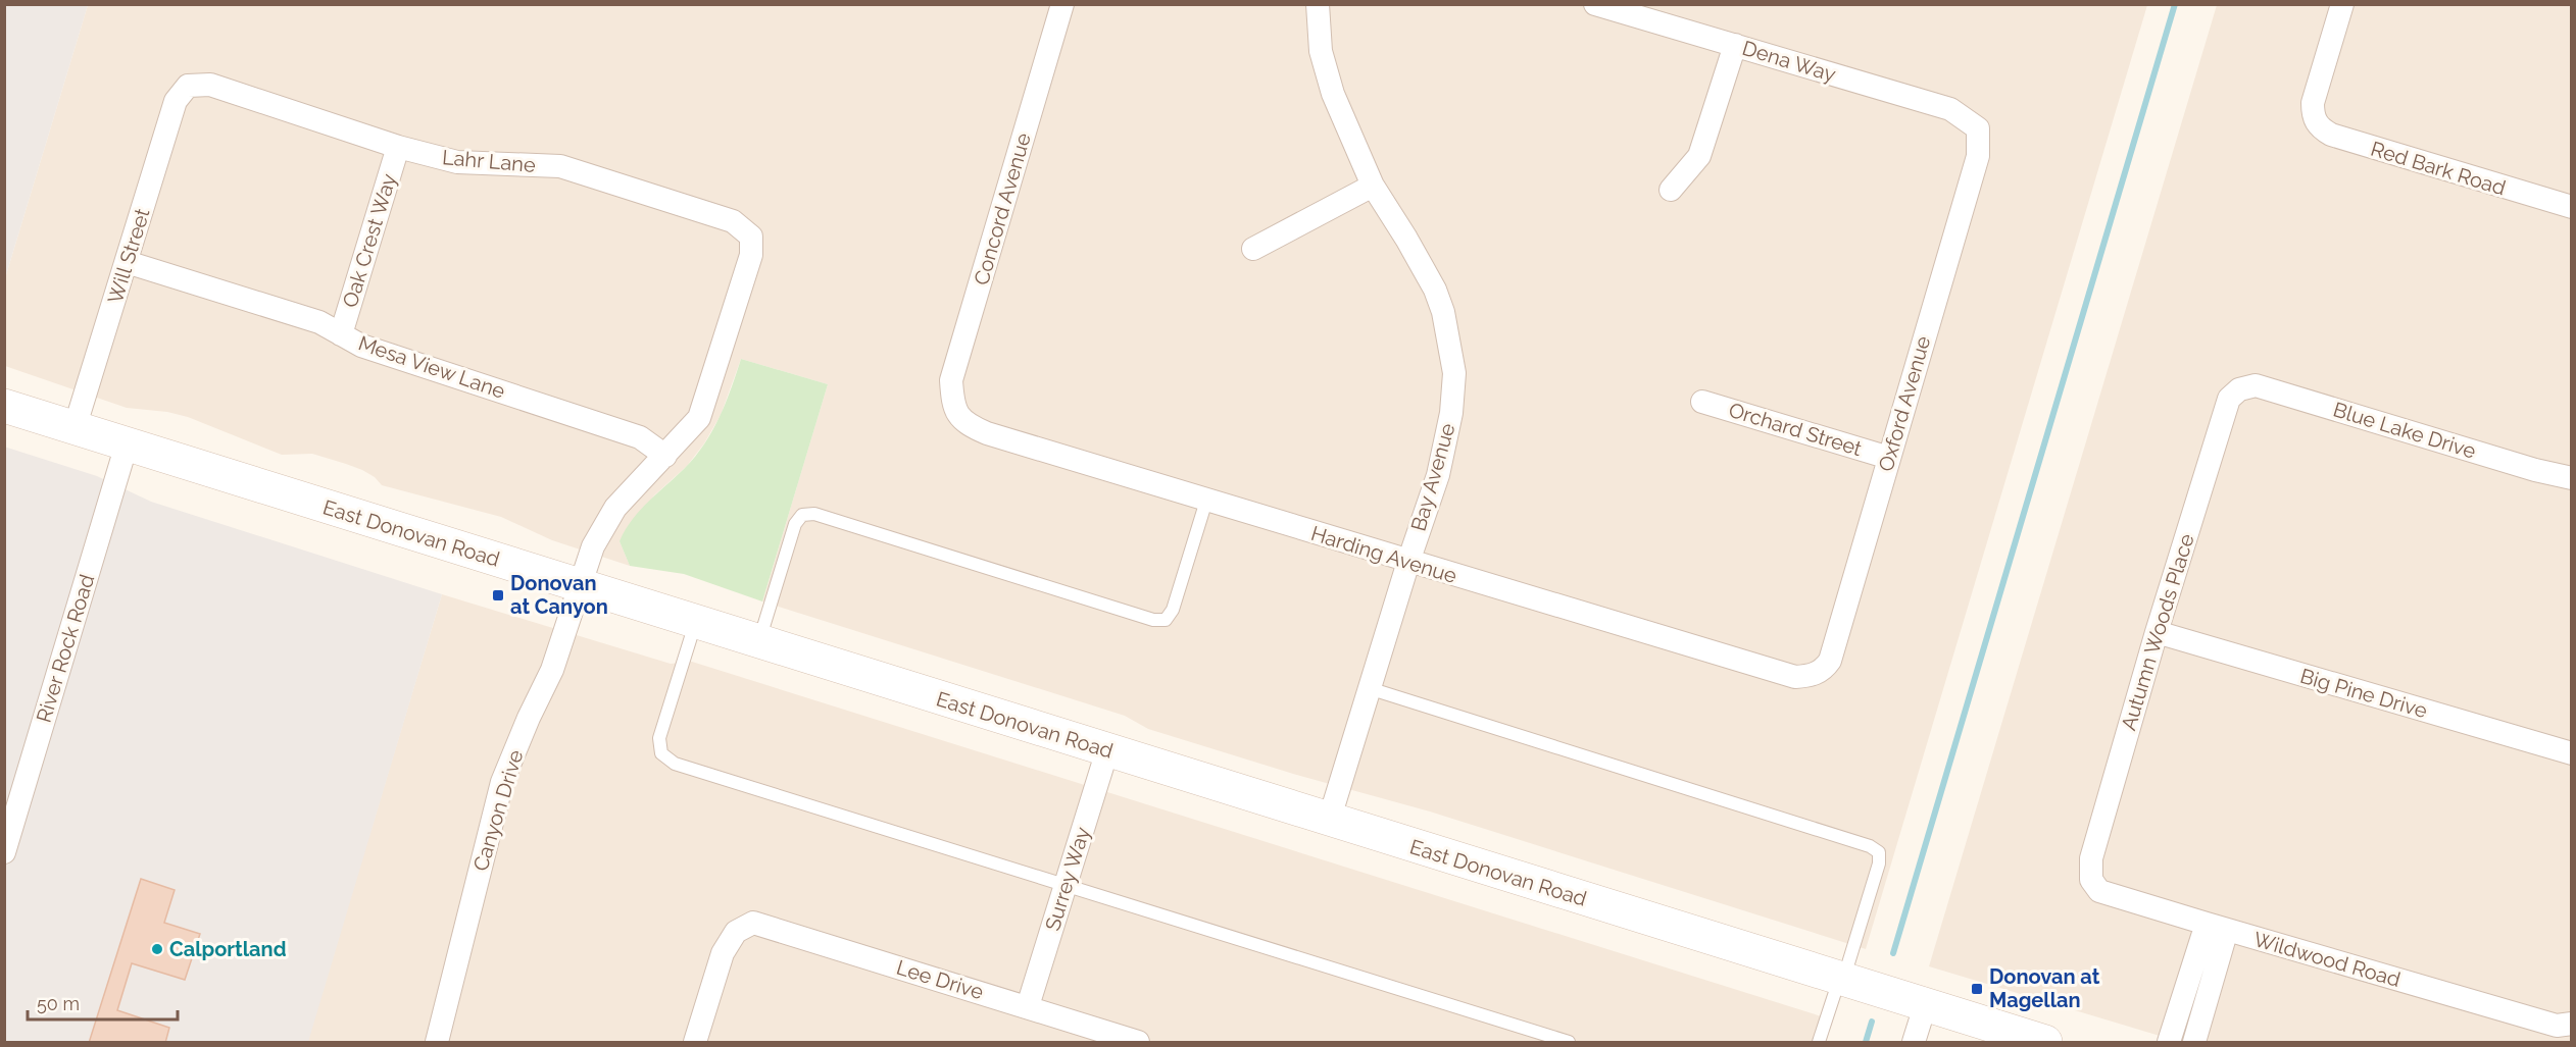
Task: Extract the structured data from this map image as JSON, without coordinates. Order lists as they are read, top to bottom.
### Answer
{
  "streets": {
    "street": [
      "Dena Way",
      "Lahr Lane",
      "Red Bark Road",
      "Concord Avenue",
      "Oak Crest Way",
      "Will Street",
      "Mesa View Lane",
      "Oxford Avenue",
      "Orchard Street",
      "Blue Lake Drive",
      "Bay Avenue",
      "East Donovan Road",
      "Harding Avenue",
      "Autumn Woods Place",
      "River Rock Road",
      "Big Pine Drive",
      "Canyon Drive",
      "Surrey Way",
      "Wildwood Road",
      "Lee Drive"
    ]
  },
  "crossings": [
    ["Dena Way", "Oxford Avenue"],
    ["Lahr Lane", "Oak Crest Way"],
    ["Lahr Lane", "Will Street"],
    ["Lahr Lane", "Canyon Drive"],
    ["Concord Avenue", "Harding Avenue"],
    ["Oak Crest Way", "Mesa View Lane"],
    ["Will Street", "Mesa View Lane"],
    ["Will Street", "East Donovan Road"],
    ["Mesa View Lane", "Canyon Drive"],
    ["Oxford Avenue", "Orchard Street"],
    ["Oxford Avenue", "Harding Avenue"],
    ["Blue Lake Drive", "Autumn Woods Place"],
    ["Bay Avenue", "East Donovan Road"],
    ["Bay Avenue", "Harding Avenue"],
    ["East Donovan Road", "River Rock Road"],
    ["East Donovan Road", "Canyon Drive"],
    ["East Donovan Road", "Surrey Way"],
    ["Autumn Woods Place", "Big Pine Drive"],
    ["Autumn Woods Place", "Wildwood Road"],
    ["Surrey Way", "Lee Drive"]
  ],
  "places": {
    "transit": ["Donovan at Canyon", "Donovan at Magellan"],
    "other": ["Calportland"]
  },
  "scale_bar": "50 m"
}
